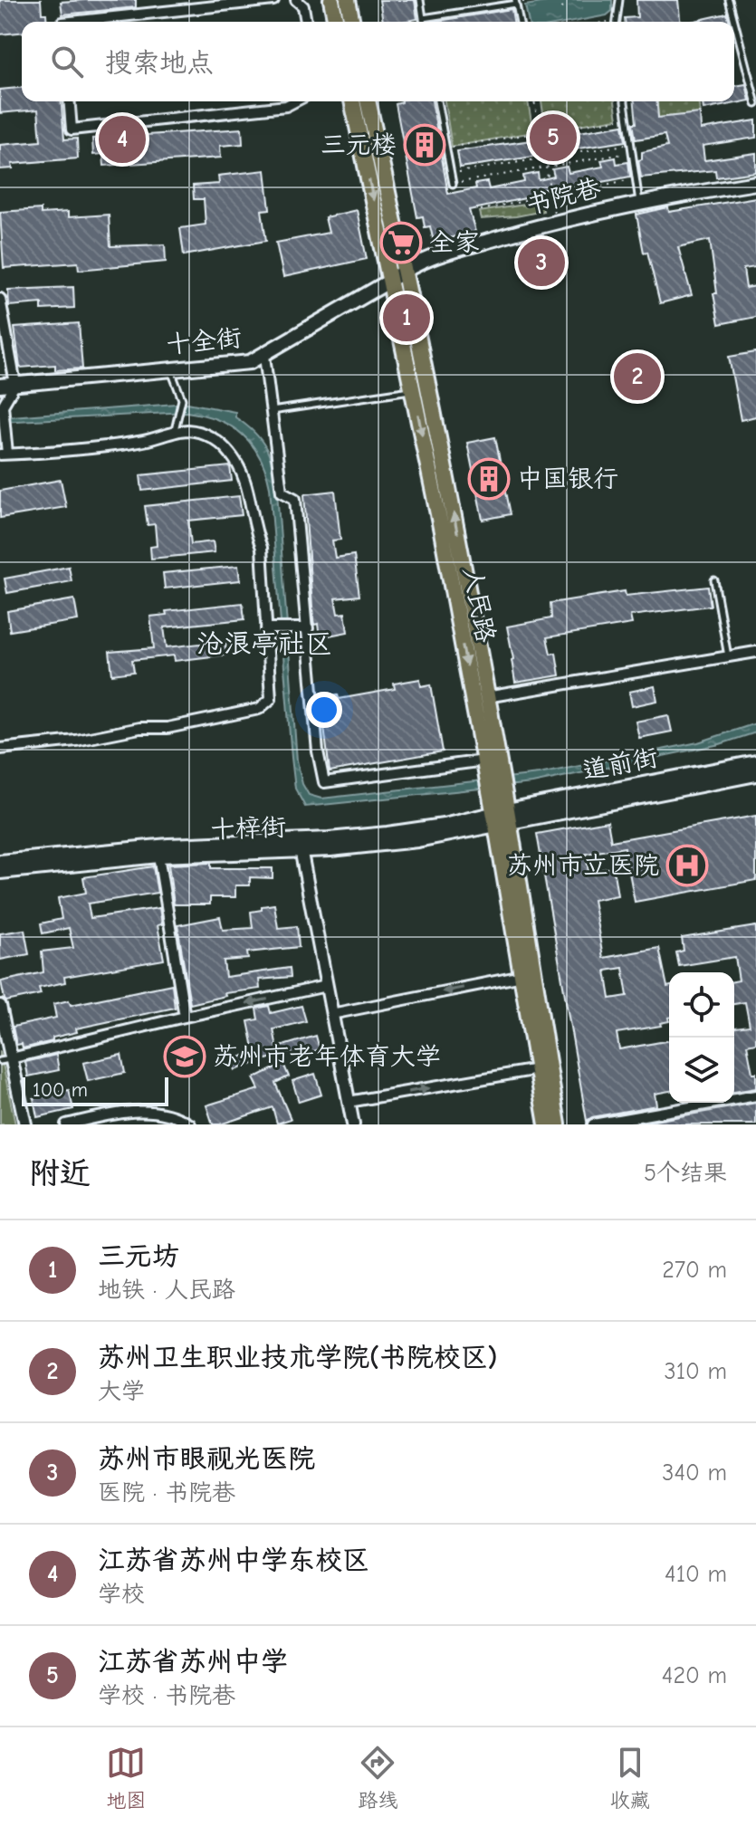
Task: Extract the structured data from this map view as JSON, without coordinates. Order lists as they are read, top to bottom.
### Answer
{
  "streets": {
    "main road": [
      "书院巷",
      "十全街",
      "人民路",
      "道前街",
      "十梓街"
    ]
  },
  "crossings": [
    ["书院巷", "十全街"],
    ["书院巷", "人民路"],
    ["十全街", "人民路"],
    ["人民路", "道前街"],
    ["人民路", "十梓街"],
    ["道前街", "十梓街"]
  ],
  "districts": ["沧浪亭社区"],
  "places": {
    "building": ["三元楼", "中国银行"],
    "supermarket": ["全家"],
    "hospital": ["苏州市立医院"],
    "school or university": ["苏州市老年体育大学"]
  },
  "scale_bar": "100 m",
  "page": {
    "search": "搜索地点",
    "pins": [
      "5",
      "4",
      "3",
      "1",
      "2"
    ],
    "scale": "100 m",
    "heading": ["附近", "5个结果"],
    "list": [
      {
        "mark": "1",
        "name": "三元坊",
        "note": "地铁 · 人民路",
        "value": "270 m"
      },
      {
        "mark": "2",
        "name": "苏州卫生职业技术学院(书院校区)",
        "note": "大学",
        "value": "310 m"
      },
      {
        "mark": "3",
        "name": "苏州市眼视光医院",
        "note": "医院 · 书院巷",
        "value": "340 m"
      },
      {
        "mark": "4",
        "name": "江苏省苏州中学东校区",
        "note": "学校",
        "value": "410 m"
      },
      {
        "mark": "5",
        "name": "江苏省苏州中学",
        "note": "学校 · 书院巷",
        "value": "420 m"
      }
    ],
    "nav": ["地图", "路线", "收藏"]
  }
}
